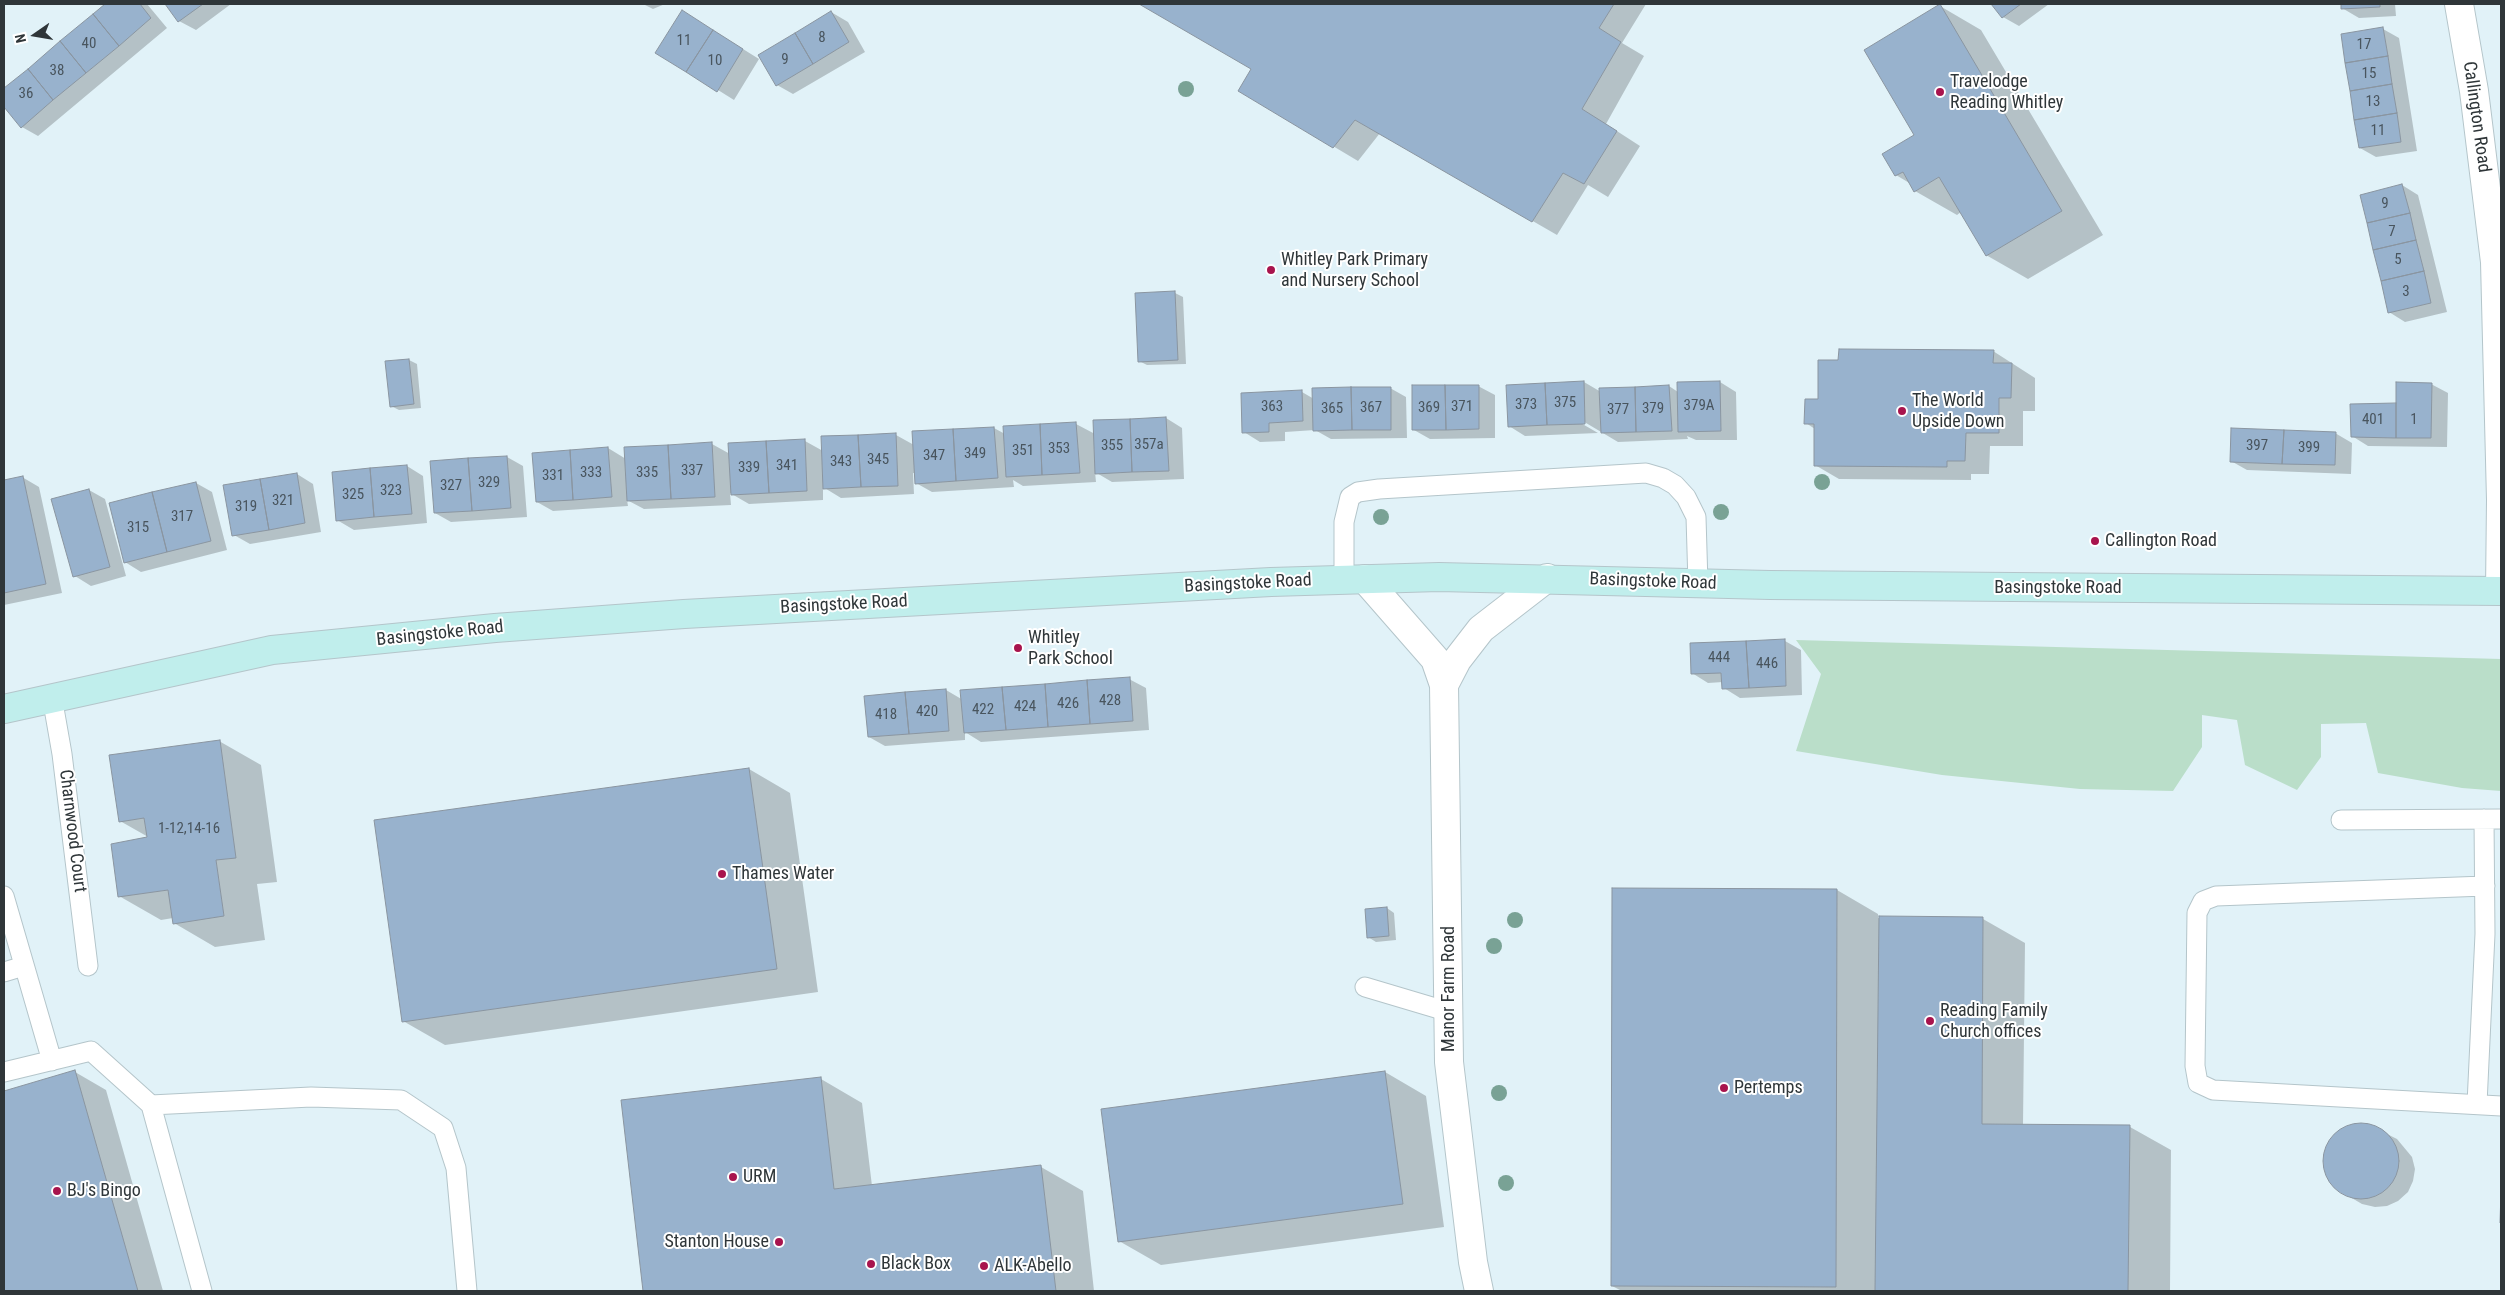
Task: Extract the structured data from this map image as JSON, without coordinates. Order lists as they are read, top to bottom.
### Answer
{
  "streets": {
    "main road": ["Basingstoke Road"],
    "street": ["Callington Road", "Manor Farm Road"],
    "lane": ["Charnwood Court"]
  },
  "crossings": [
    ["Callington Road", "Basingstoke Road"],
    ["Basingstoke Road", "Charnwood Court"],
    ["Basingstoke Road", "Manor Farm Road"]
  ],
  "places": [
    "Travelodge Reading Whitley",
    "Whitley Park Primary and Nursery School",
    "The World Upside Down",
    "Callington Road",
    "Whitley Park School",
    "Thames Water",
    "Reading Family Church offices",
    "Pertemps",
    "URM",
    "BJ's Bingo",
    "Stanton House",
    "Black Box",
    "ALK-Abello"
  ],
  "house_numbers": [
    "8",
    "11",
    "40",
    "17",
    "9",
    "10",
    "38",
    "15",
    "36",
    "13",
    "11",
    "9",
    "7",
    "5",
    "3",
    "375",
    "373",
    "379A",
    "363",
    "371",
    "367",
    "369",
    "365",
    "379",
    "377",
    "401",
    "1",
    "357a",
    "355",
    "397",
    "399",
    "353",
    "351",
    "349",
    "347",
    "345",
    "343",
    "341",
    "339",
    "337",
    "333",
    "335",
    "331",
    "329",
    "327",
    "323",
    "325",
    "321",
    "319",
    "317",
    "315",
    "444",
    "446",
    "428",
    "426",
    "424",
    "422",
    "420",
    "418",
    "1-12,14-16"
  ],
  "north": "left"
}
